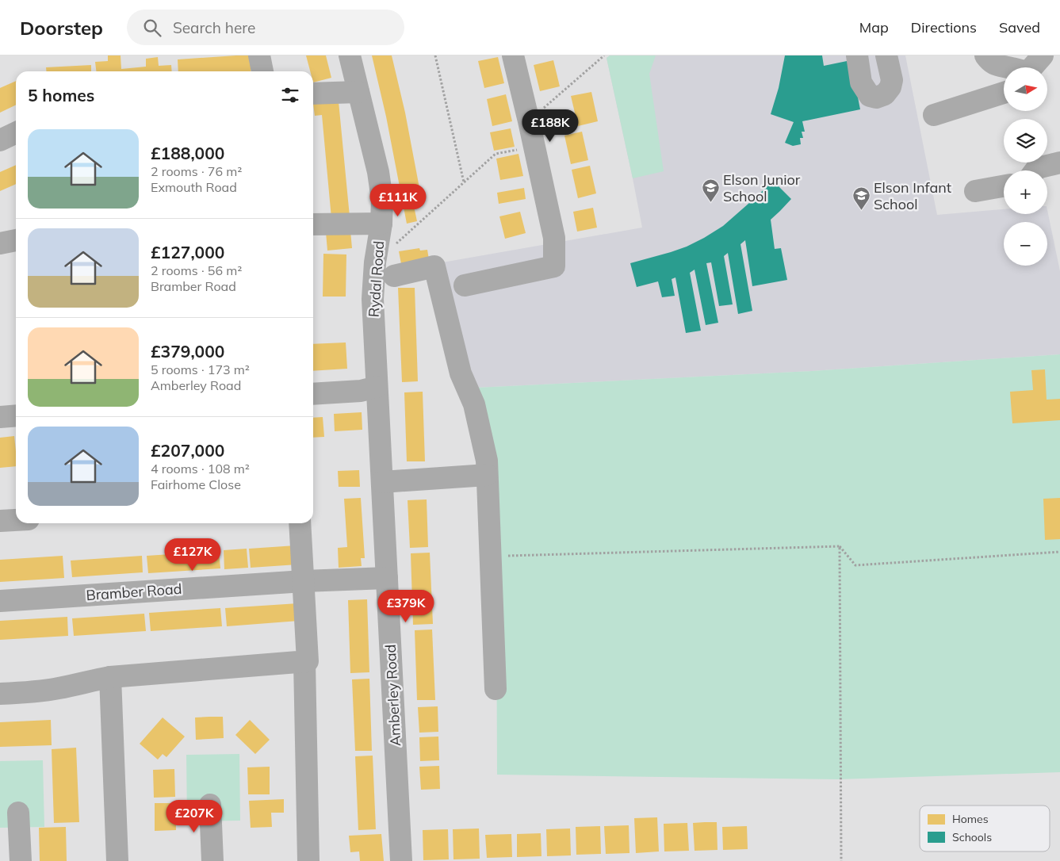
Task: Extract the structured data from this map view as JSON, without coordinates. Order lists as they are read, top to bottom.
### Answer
{
  "streets": {
    "street": ["Rydal Road", "Bramber Road", "Amberley Road"]
  },
  "crossings": [
    ["Rydal Road", "Amberley Road"],
    ["Bramber Road", "Amberley Road"]
  ],
  "places": {
    "school or university": ["Elson Junior School", "Elson Infant School"]
  },
  "legend": ["Homes", "Schools"],
  "north": "right",
  "page": {
    "header": "Doorstep",
    "search": "Search here",
    "nav": ["Map", "Directions", "Saved"],
    "map_buttons": ["+", "−"],
    "heading": "5 homes",
    "price": [
      "£188K",
      "£111K",
      "£127K",
      "£379K",
      "£207K"
    ],
    "list": [
      {
        "name": "£188,000",
        "note": "2 rooms · 76 m² · Exmouth Road"
      },
      {
        "name": "£127,000",
        "note": "2 rooms · 56 m² · Bramber Road"
      },
      {
        "name": "£379,000",
        "note": "5 rooms · 173 m² · Amberley Road"
      },
      {
        "name": "£207,000",
        "note": "4 rooms · 108 m² · Fairhome Close"
      }
    ]
  }
}
